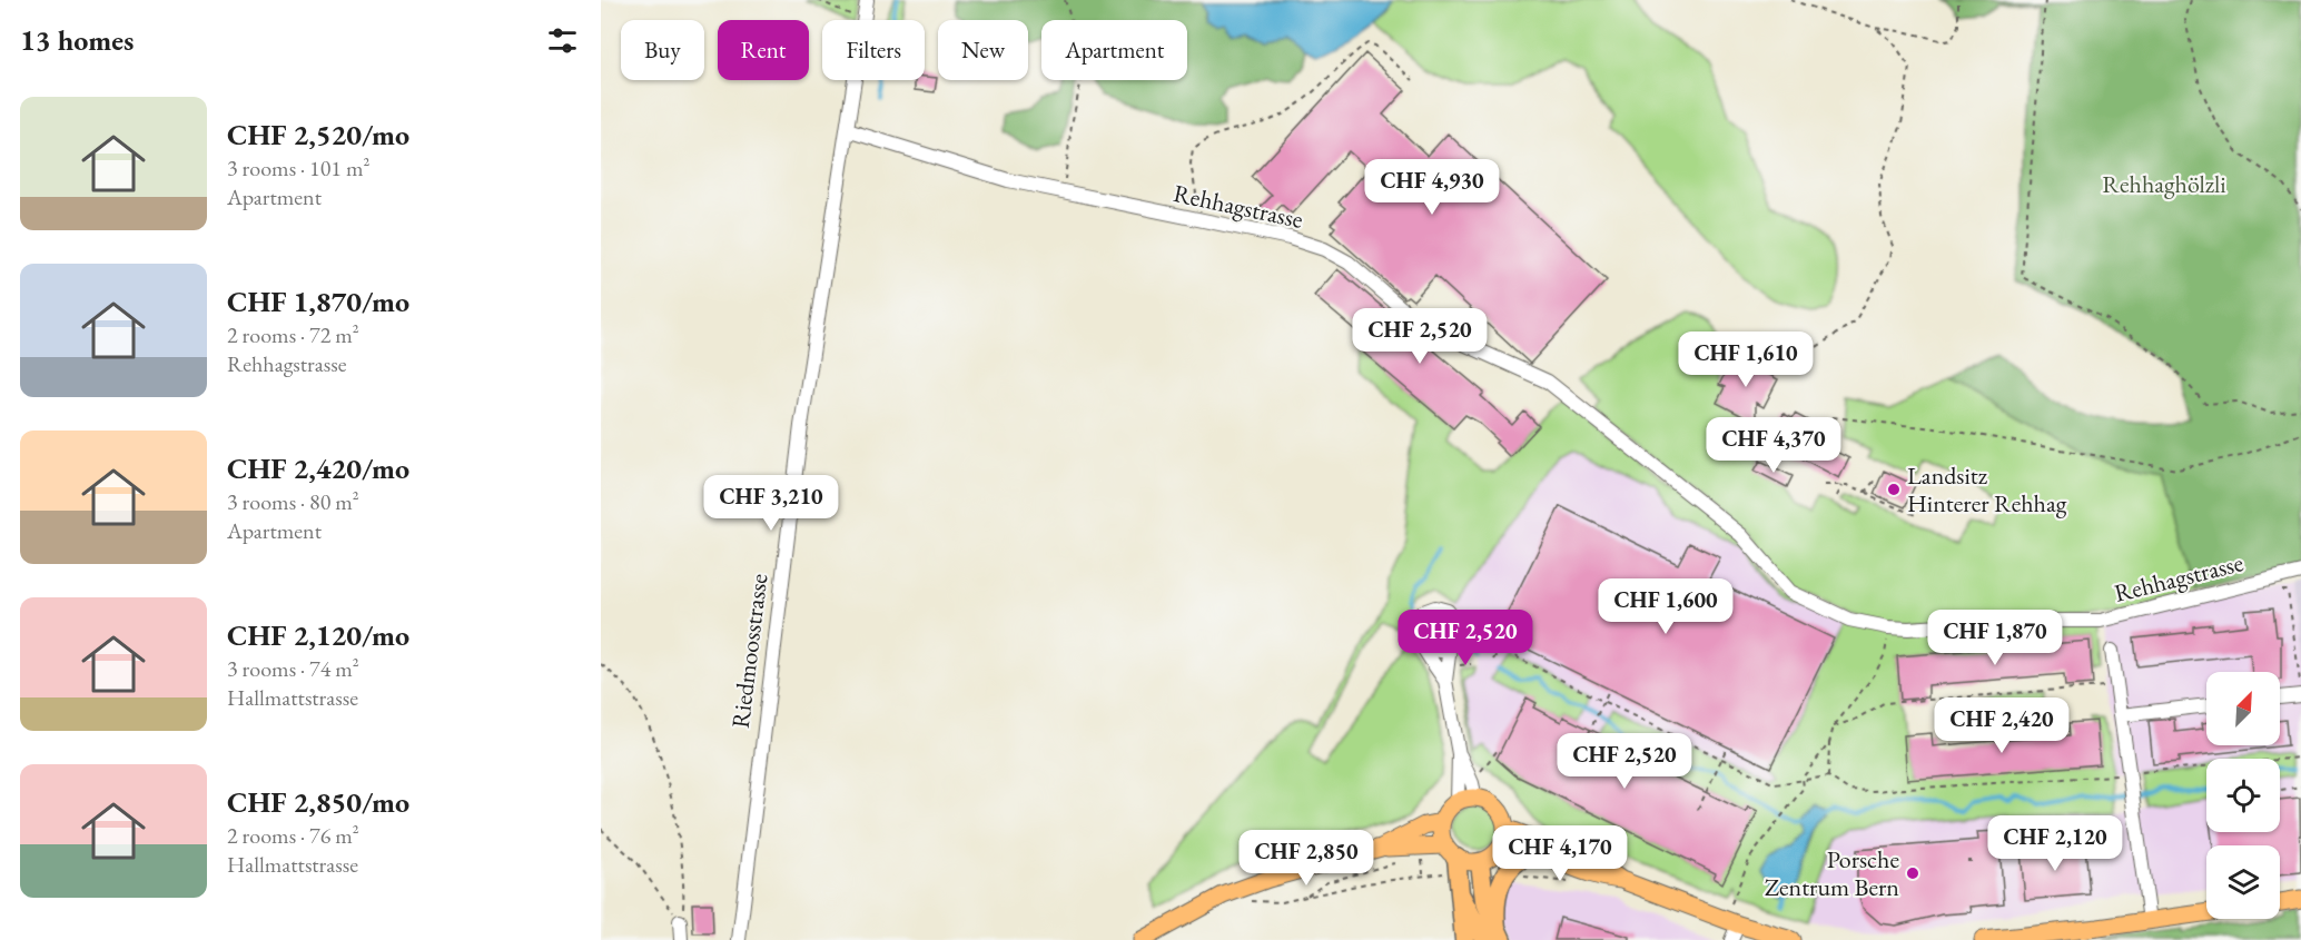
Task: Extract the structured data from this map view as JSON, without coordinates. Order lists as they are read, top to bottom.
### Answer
{
  "streets": {
    "street": ["Rehhagstrasse", "Riedmoosstrasse"]
  },
  "crossings": [
    ["Rehhagstrasse", "Riedmoosstrasse"]
  ],
  "parks": ["Rehhaghölzli"],
  "places": ["Landsitz Hinterer Rehhag", "Porsche Zentrum Bern"],
  "north": "top right",
  "page": {
    "heading": "13 homes",
    "chip": [
      "Buy",
      "Rent",
      "Filters",
      "New",
      "Apartment"
    ],
    "list": [
      {
        "name": "CHF 2,520/mo",
        "note": "3 rooms · 101 m² · Apartment"
      },
      {
        "name": "CHF 1,870/mo",
        "note": "2 rooms · 72 m² · Rehhagstrasse"
      },
      {
        "name": "CHF 2,420/mo",
        "note": "3 rooms · 80 m² · Apartment"
      },
      {
        "name": "CHF 2,120/mo",
        "note": "3 rooms · 74 m² · Hallmattstrasse"
      },
      {
        "name": "CHF 2,850/mo",
        "note": "2 rooms · 76 m² · Hallmattstrasse"
      }
    ],
    "price": [
      "CHF 4,930",
      "CHF 2,520",
      "CHF 1,610",
      "CHF 4,370",
      "CHF 3,210",
      "CHF 1,600",
      "CHF 2,520",
      "CHF 1,870",
      "CHF 2,420",
      "CHF 2,520",
      "CHF 2,120",
      "CHF 4,170",
      "CHF 2,850"
    ]
  }
}
